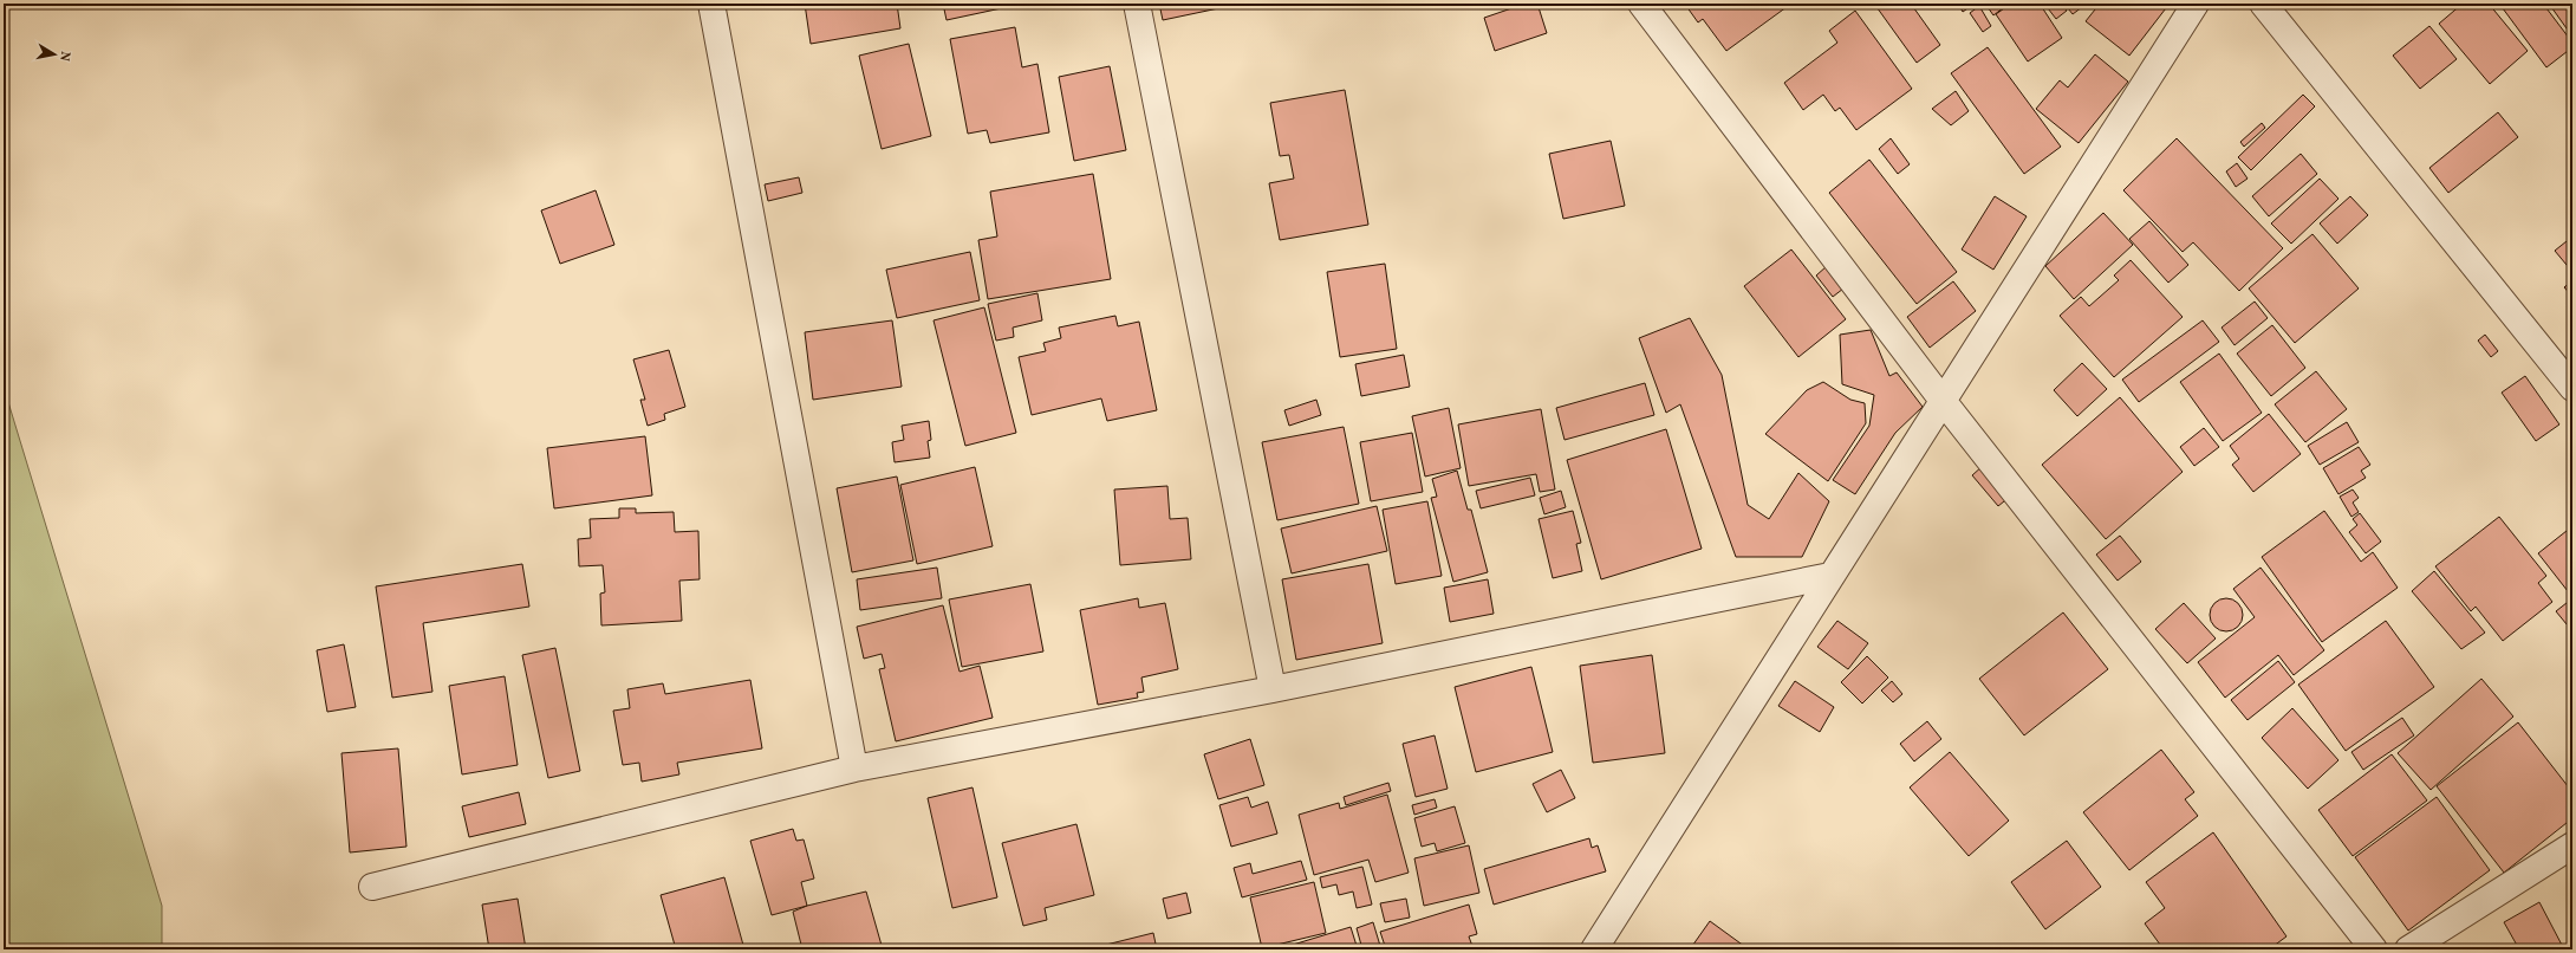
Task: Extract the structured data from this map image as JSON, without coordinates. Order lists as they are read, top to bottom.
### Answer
{
  "north": "right"
}
